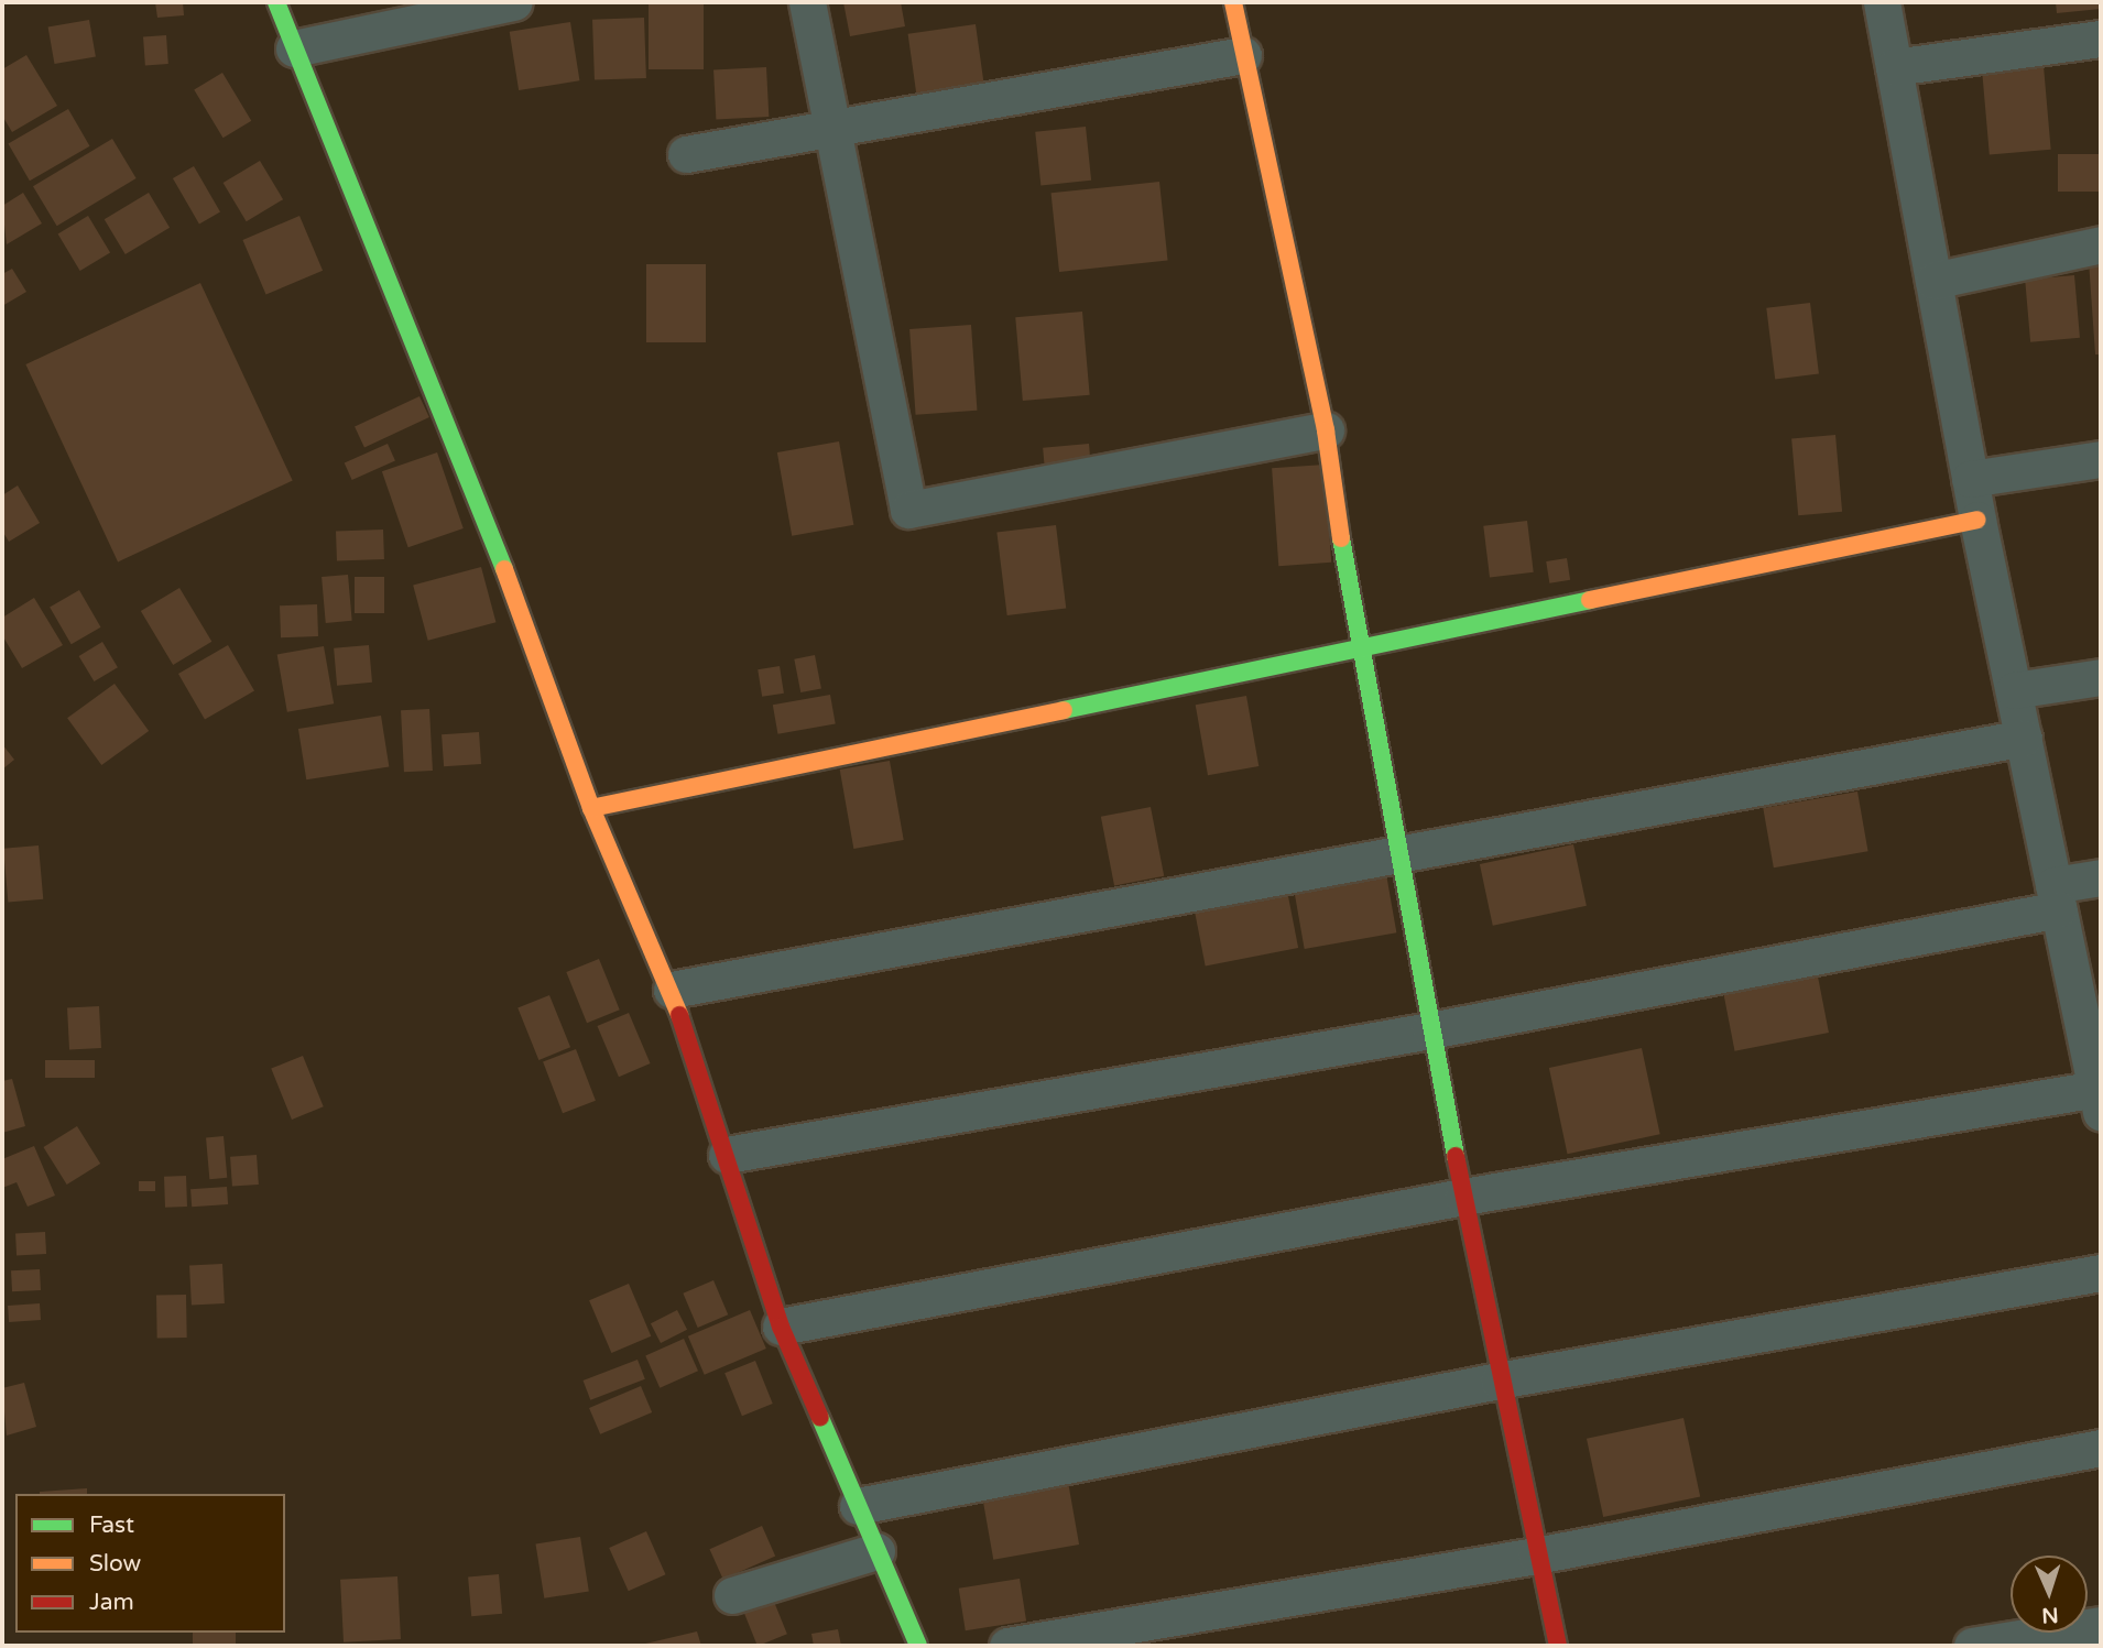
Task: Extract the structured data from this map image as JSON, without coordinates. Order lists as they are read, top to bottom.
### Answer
{
  "legend": ["Fast", "Slow", "Jam"],
  "north": "bottom"
}
